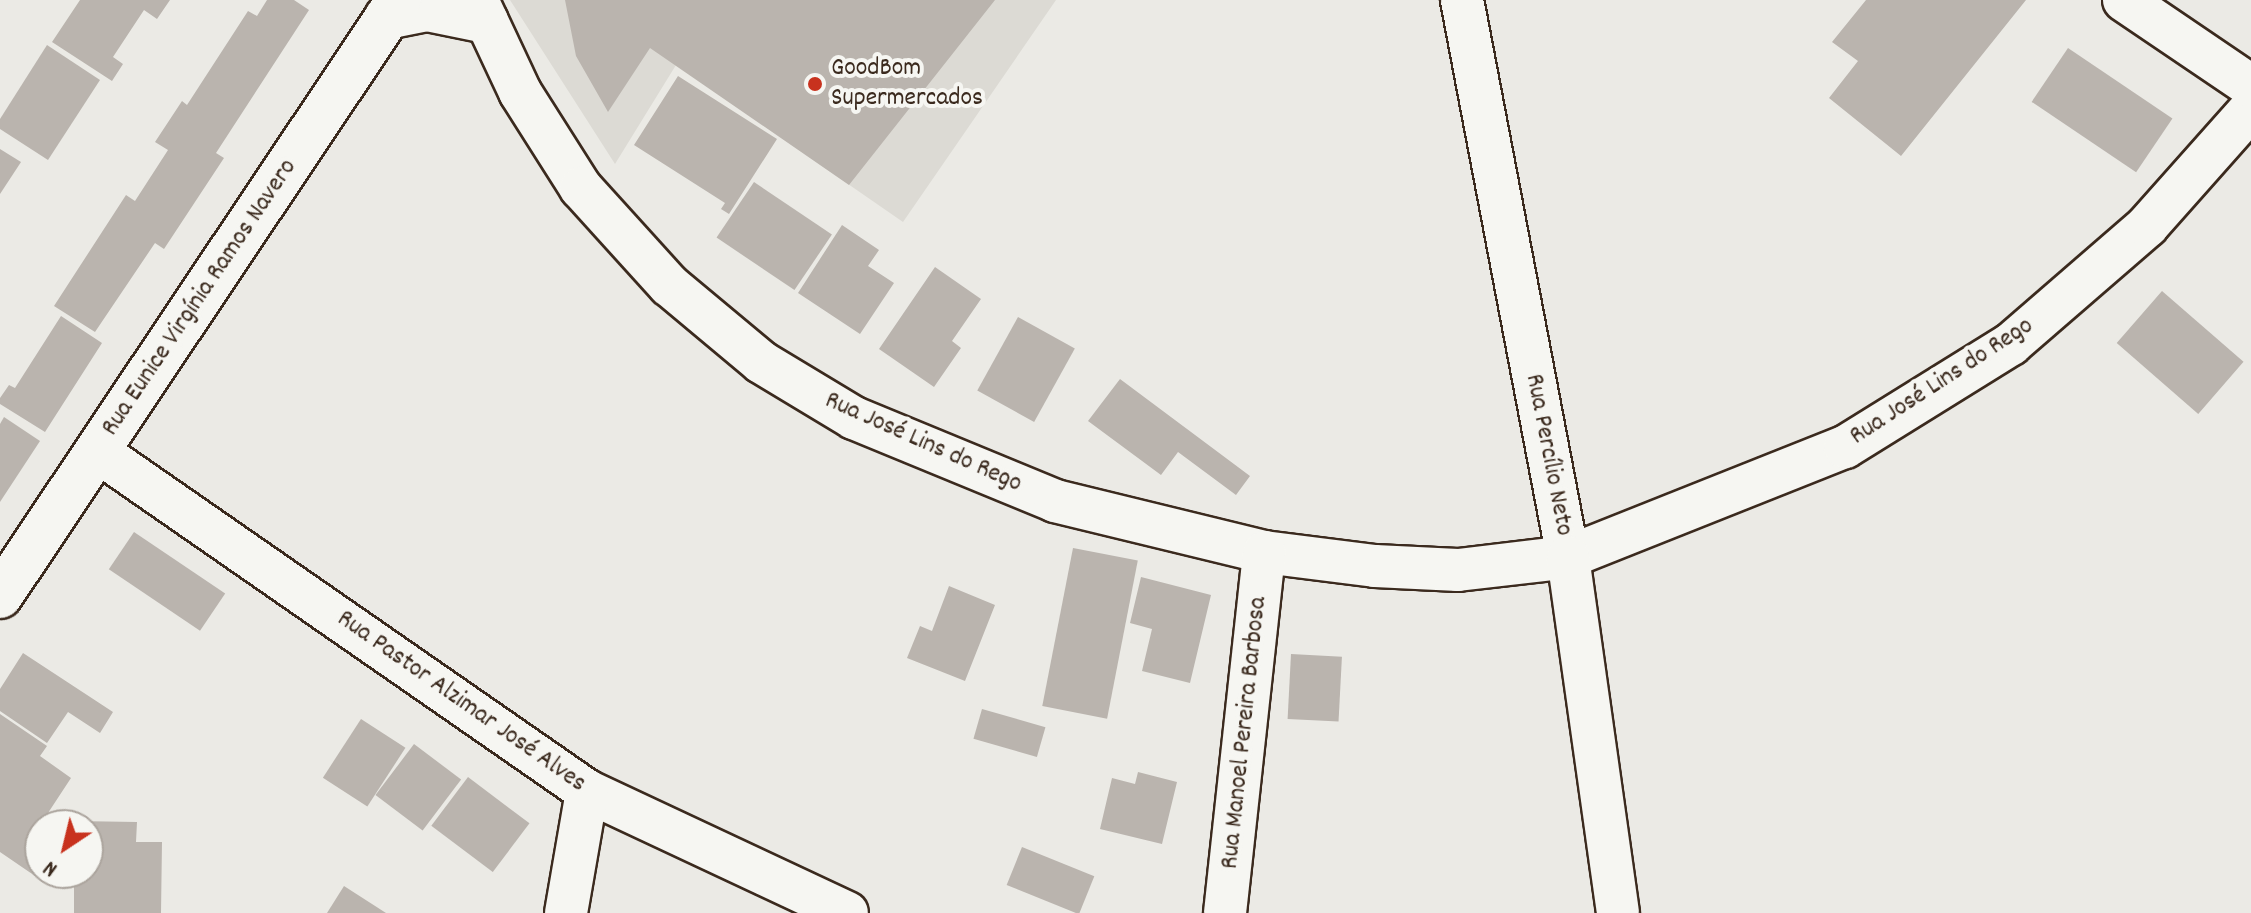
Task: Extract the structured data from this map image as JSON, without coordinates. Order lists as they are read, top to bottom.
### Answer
{
  "streets": {
    "main road": ["Rua Eunice Virgínia Ramos Navero"],
    "street": [
      "Rua José Lins do Rego",
      "Rua Percílio Neto",
      "Rua Pastor Alzimar José Alves",
      "Rua Manoel Pereira Barbosa"
    ]
  },
  "crossings": [
    ["Rua Eunice Virgínia Ramos Navero", "Rua Pastor Alzimar José Alves"],
    ["Rua José Lins do Rego", "Rua Percílio Neto"],
    ["Rua José Lins do Rego", "Rua Manoel Pereira Barbosa"]
  ],
  "places": ["GoodBom Supermercados"],
  "north": "bottom left"
}
